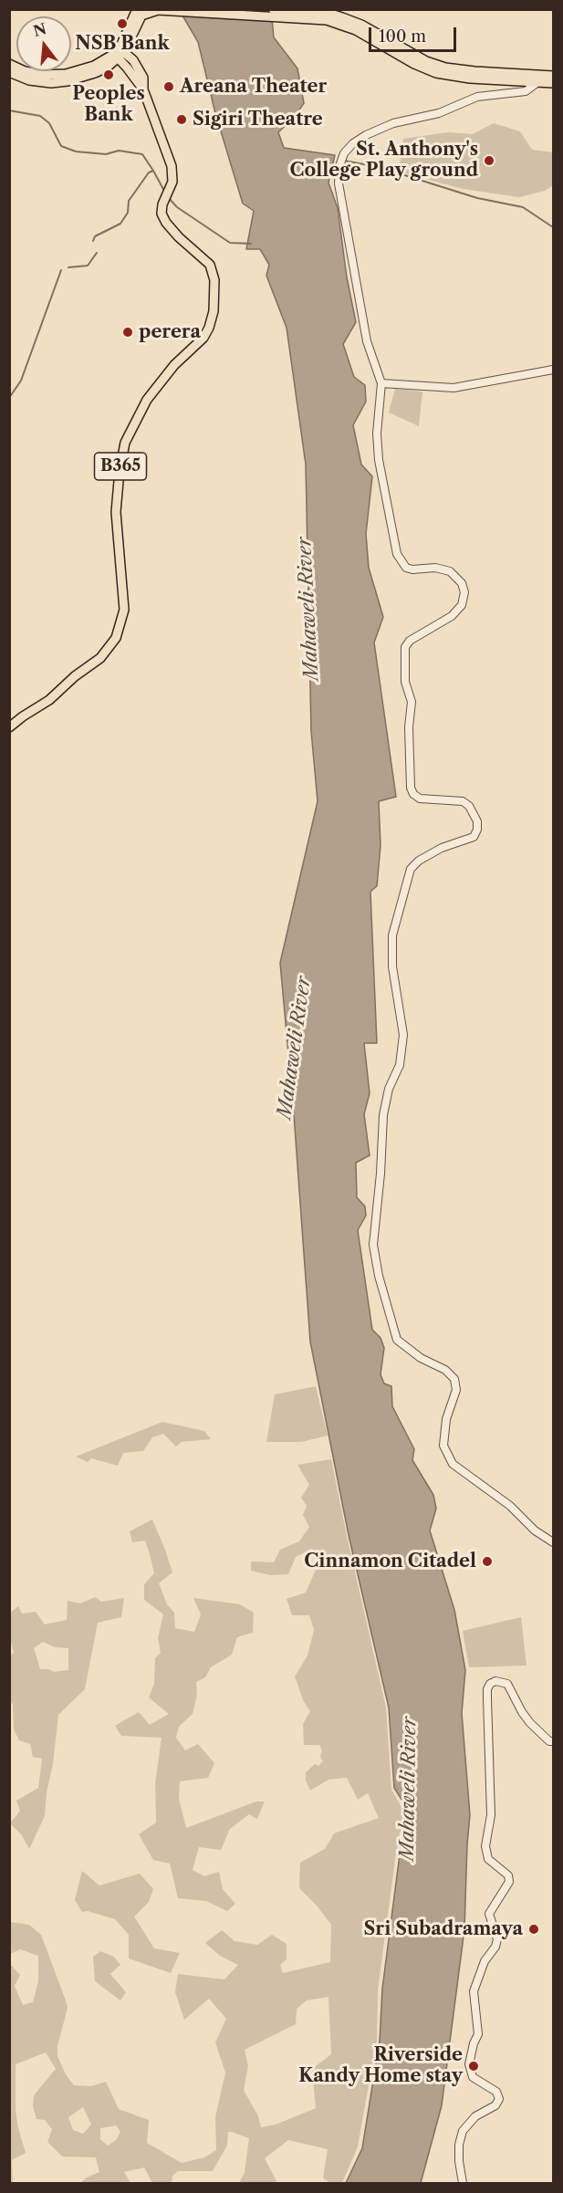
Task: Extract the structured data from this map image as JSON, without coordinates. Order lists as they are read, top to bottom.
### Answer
{
  "streets": {
    "main road": ["B365"]
  },
  "water": ["Mahaweli River"],
  "places": [
    "NSB Bank",
    "Peoples Bank",
    "Areana Theater",
    "Sigiri Theatre",
    "St. Anthony's College Play ground",
    "perera",
    "Cinnamon Citadel",
    "Sri Subadramaya",
    "Riverside Kandy Home stay"
  ],
  "scale_bar": "100 m",
  "north": "top"
}
